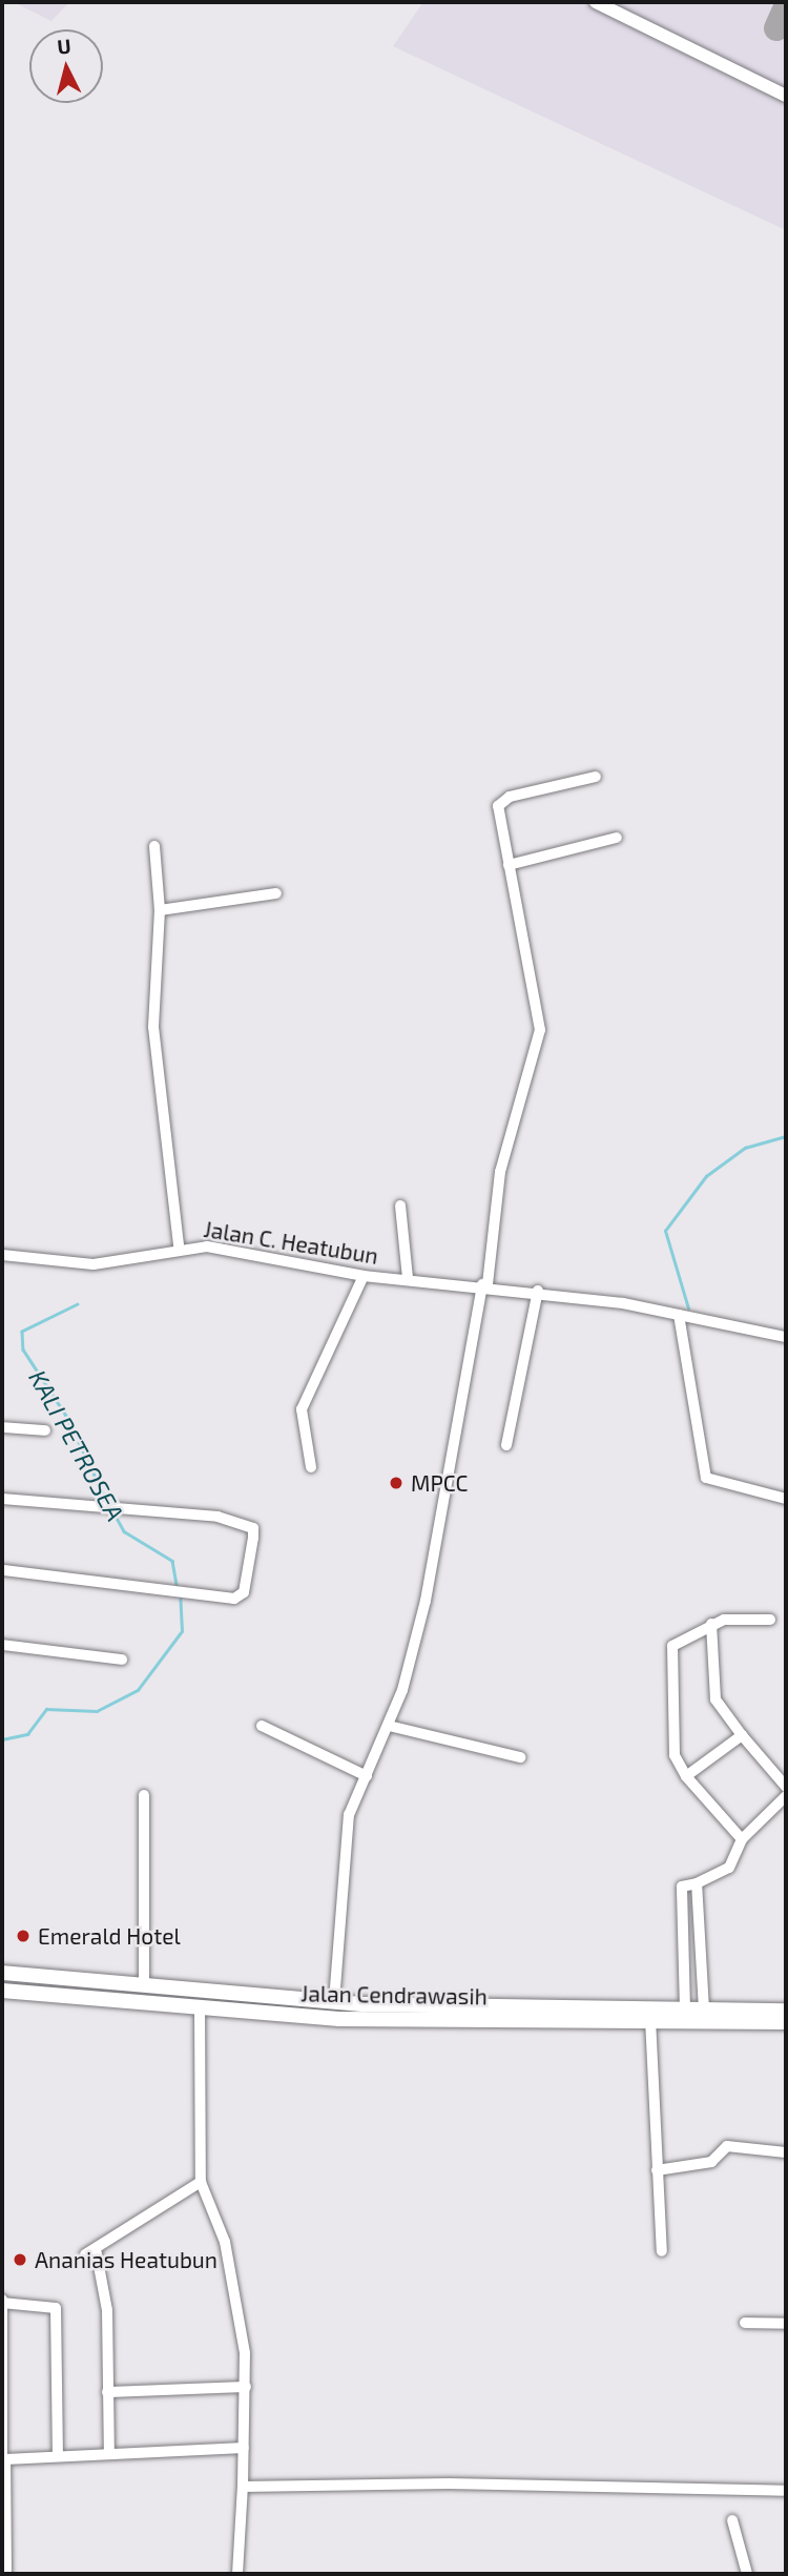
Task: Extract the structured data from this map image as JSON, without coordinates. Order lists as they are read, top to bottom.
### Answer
{
  "streets": {
    "main road": ["Jalan Cendrawasih"],
    "street": ["Jalan C. Heatubun"]
  },
  "water": ["KALI PETROSEA"],
  "places": ["MPCC", "Emerald Hotel", "Ananias Heatubun"],
  "north": "top"
}
